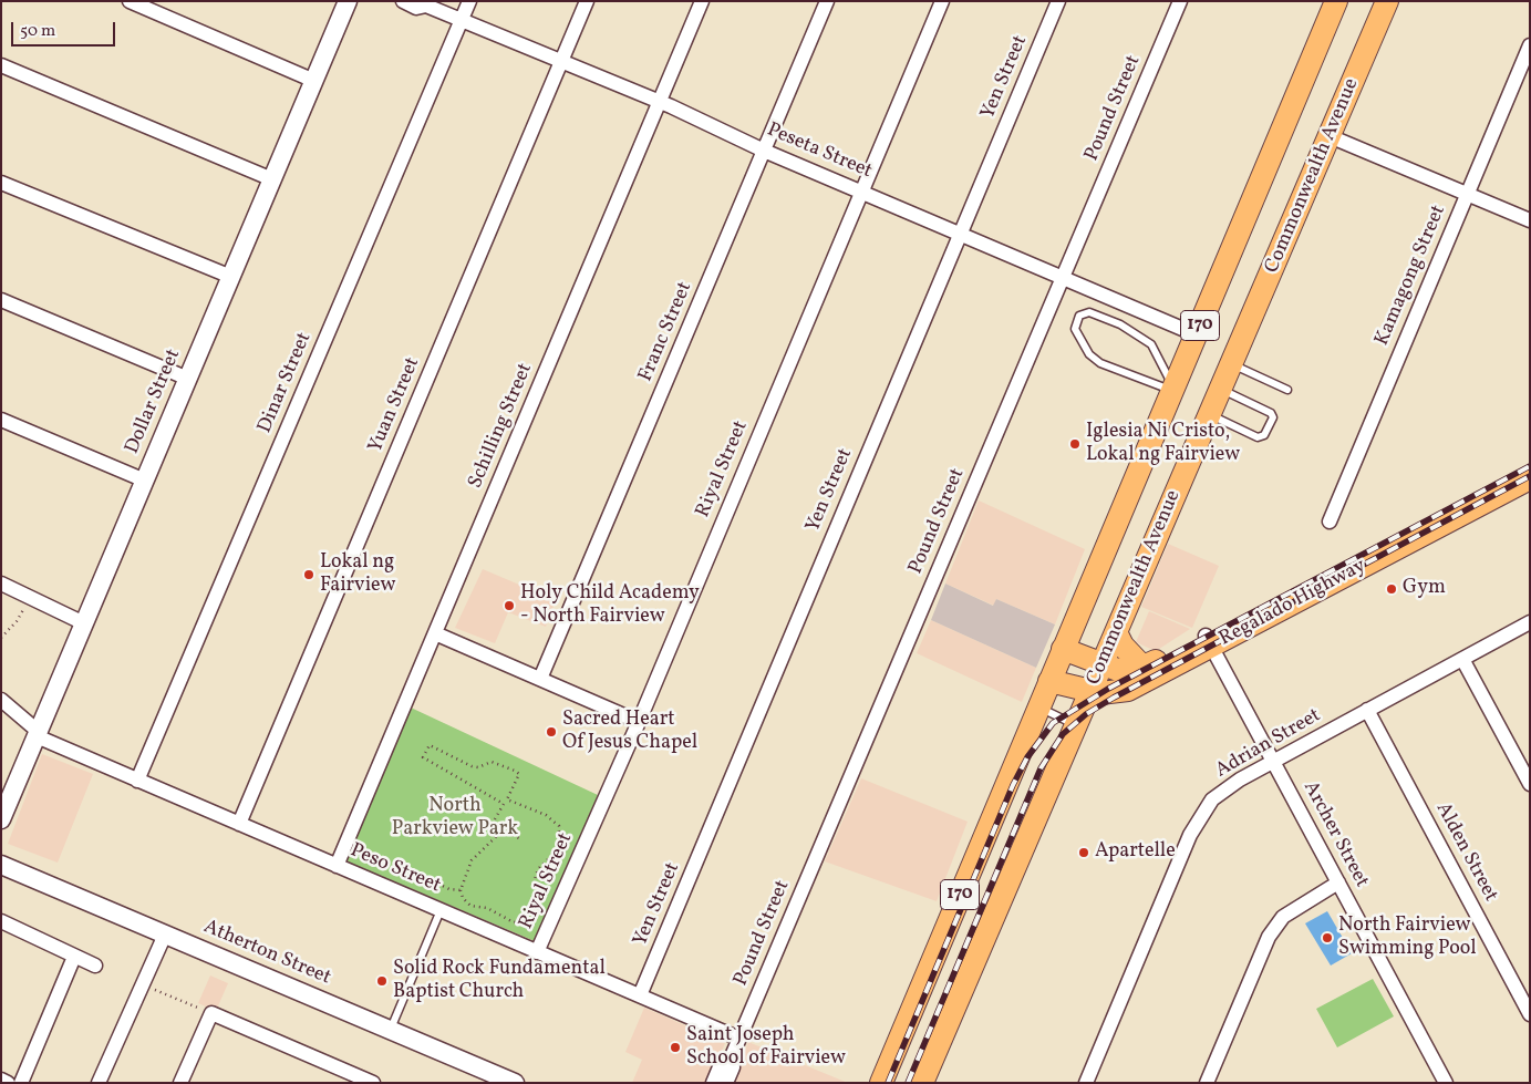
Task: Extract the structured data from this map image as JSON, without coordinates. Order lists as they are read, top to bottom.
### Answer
{
  "streets": {
    "main road": ["Commonwealth Avenue", "170", "Regalado Highway"],
    "street": [
      "Yen Street",
      "Pound Street",
      "Peseta Street",
      "Kamagong Street",
      "Franc Street",
      "Dinar Street",
      "Dollar Street",
      "Yuan Street",
      "Schilling Street",
      "Riyal Street",
      "Adrian Street",
      "Archer Street",
      "Alden Street",
      "Peso Street",
      "Atherton Street"
    ]
  },
  "crossings": [
    ["Yen Street", "Peseta Street"],
    ["Yen Street", "Peso Street"],
    ["Pound Street", "Peseta Street"],
    ["Pound Street", "Peso Street"],
    ["Peseta Street", "170"],
    ["Peseta Street", "Franc Street"],
    ["Peseta Street", "Dinar Street"],
    ["Peseta Street", "Yuan Street"],
    ["Peseta Street", "Schilling Street"],
    ["Peseta Street", "Riyal Street"],
    ["Commonwealth Avenue", "Regalado Highway"],
    ["170", "Regalado Highway"],
    ["Dinar Street", "Peso Street"],
    ["Dollar Street", "Peso Street"],
    ["Yuan Street", "Peso Street"],
    ["Schilling Street", "Peso Street"],
    ["Riyal Street", "Peso Street"],
    ["Regalado Highway", "Archer Street"],
    ["Adrian Street", "Archer Street"],
    ["Adrian Street", "Alden Street"]
  ],
  "parks": ["North Parkview Park"],
  "places": [
    "Iglesia Ni Cristo, Lokal ng Fairview",
    "Lokal ng Fairview",
    "Gym",
    "Holy Child Academy - North Fairview",
    "Sacred Heart Of Jesus Chapel",
    "Apartelle",
    "North Fairview Swimming Pool",
    "Solid Rock Fundamental Baptist Church",
    "Saint Joseph School of Fairview"
  ],
  "scale_bar": "50 m"
}
